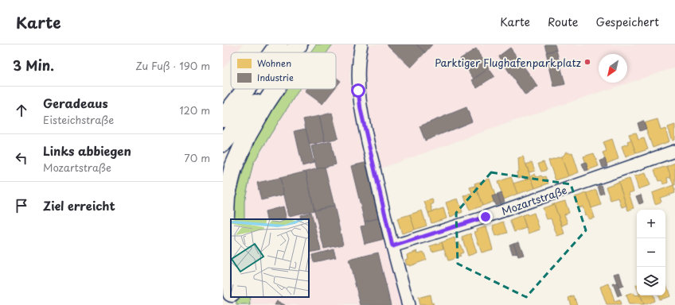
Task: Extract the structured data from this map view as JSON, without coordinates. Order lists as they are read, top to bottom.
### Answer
{
  "streets": {
    "street": ["Mozartstraße"]
  },
  "places": ["Parktiger Flughafenparkplatz"],
  "legend": ["Wohnen", "Industrie"],
  "north": "bottom left",
  "page": {
    "header": "Karte",
    "nav": ["Karte", "Route", "Gespeichert"],
    "heading": ["3 Min.", "Zu Fuß · 190 m"],
    "list": [
      ["Geradeaus", "Eisteichstraße", "120 m"],
      ["Links abbiegen", "Mozartstraße", "70 m"],
      "Ziel erreicht"
    ],
    "map_buttons": ["+", "−"]
  }
}
